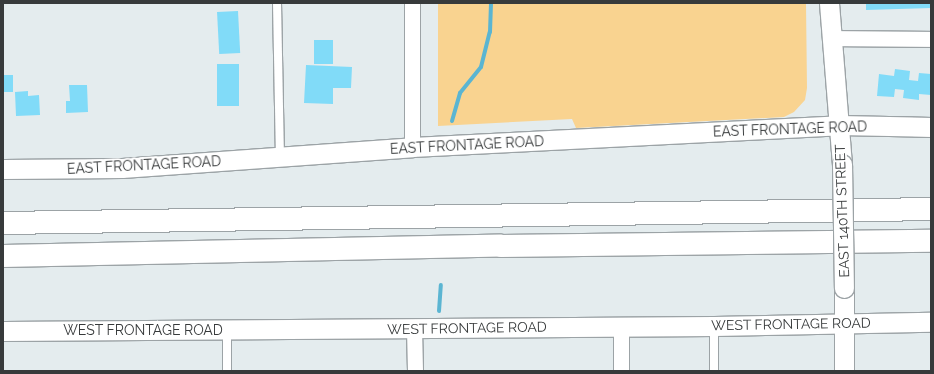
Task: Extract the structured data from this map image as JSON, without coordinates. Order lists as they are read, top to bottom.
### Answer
{
  "streets": {
    "street": ["EAST FRONTAGE ROAD", "EAST 140TH STREET", "WEST FRONTAGE ROAD"]
  },
  "crossings": [
    ["EAST FRONTAGE ROAD", "EAST 140TH STREET"],
    ["EAST 140TH STREET", "WEST FRONTAGE ROAD"]
  ]
}
